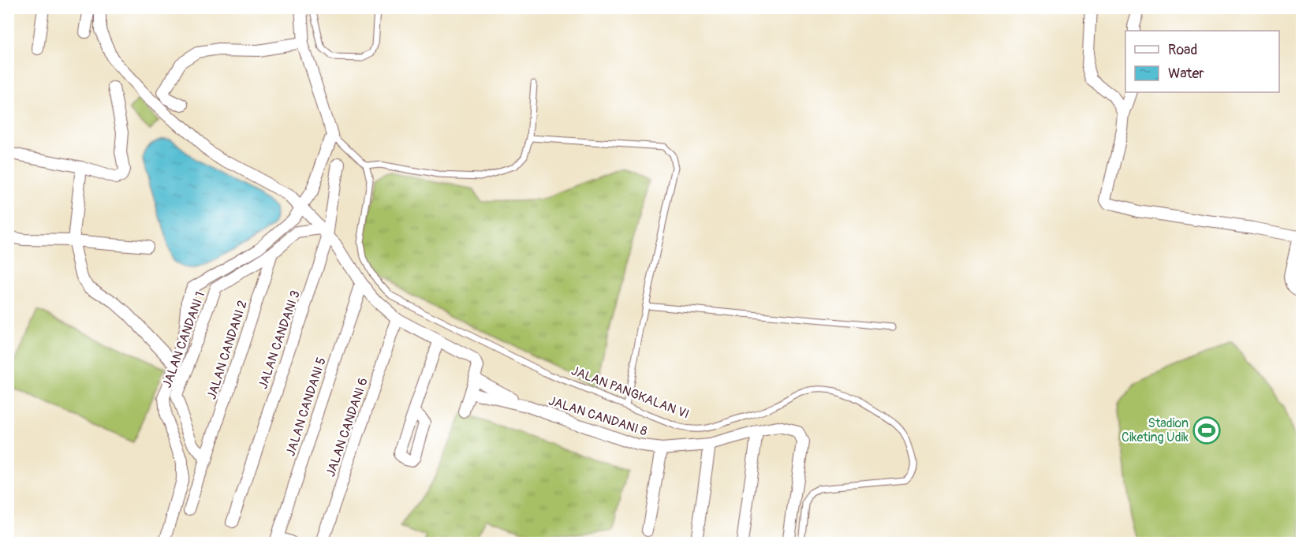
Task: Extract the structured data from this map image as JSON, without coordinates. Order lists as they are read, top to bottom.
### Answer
{
  "streets": {
    "street": [
      "JALAN CANDANI 1",
      "JALAN CANDANI 3",
      "JALAN CANDANI 2",
      "JALAN CANDANI 5",
      "JALAN CANDANI 8",
      "JALAN CANDANI 6"
    ],
    "lane": ["JALAN PANGKALAN VI"]
  },
  "crossings": [
    ["JALAN CANDANI 1", "JALAN CANDANI 2"]
  ],
  "places": {
    "sports": ["Stadion Ciketing Udik"]
  },
  "legend": ["Road", "Water"]
}
